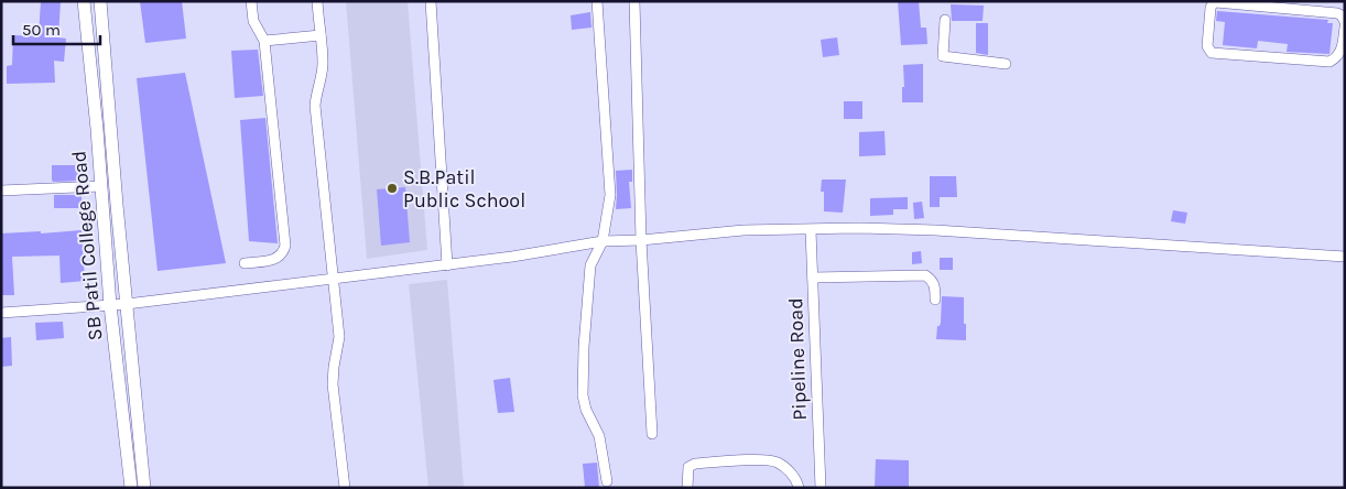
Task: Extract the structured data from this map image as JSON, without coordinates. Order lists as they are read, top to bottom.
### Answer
{
  "streets": {
    "street": ["SB Patil College Road", "Pipeline Road"]
  },
  "places": ["S.B.Patil Public School"],
  "scale_bar": "50 m"
}
